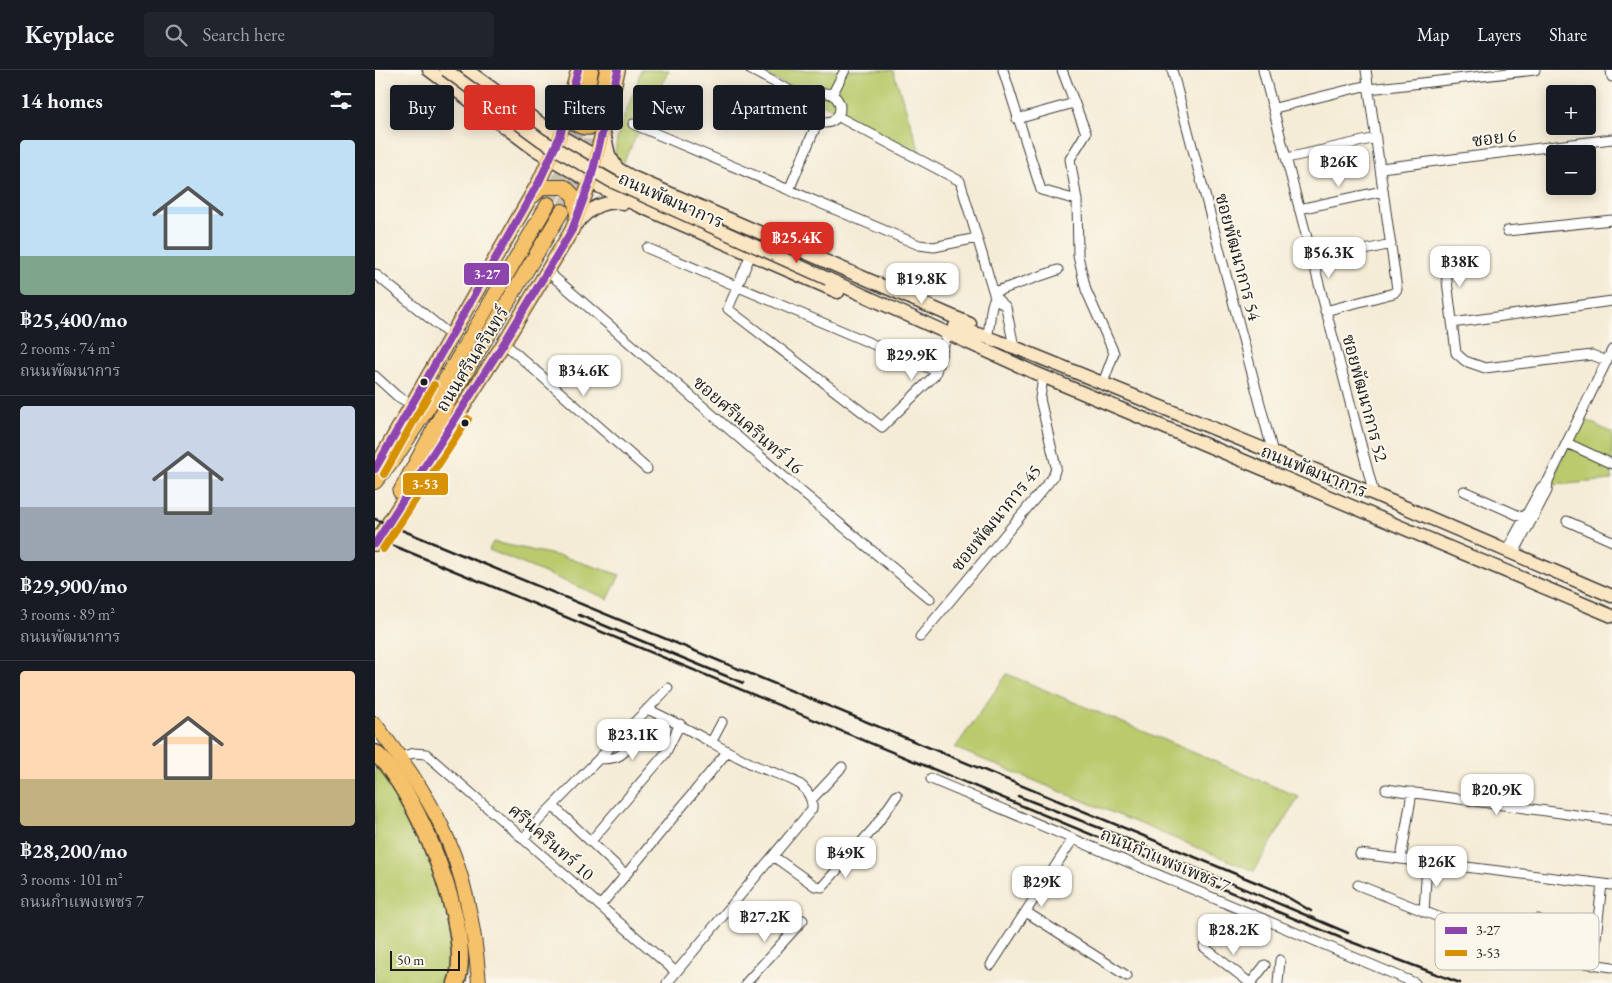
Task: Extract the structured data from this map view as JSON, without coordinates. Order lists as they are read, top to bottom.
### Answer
{
  "streets": {
    "main road": ["ถนนพัฒนาการ", "ถนนศรีนครินทร์"],
    "street": [
      "ซอย 6",
      "ซอยพัฒนาการ 54",
      "ซอยพัฒนาการ 52",
      "ซอยศรีนครินทร์ 16",
      "ซอยพัฒนาการ 45",
      "ศรีนครินทร์ 10",
      "ถนนกำแพงเพชร 7"
    ]
  },
  "crossings": [
    ["ถนนพัฒนาการ", "ซอยพัฒนาการ 54"],
    ["ถนนพัฒนาการ", "ถนนศรีนครินทร์"],
    ["ถนนพัฒนาการ", "ซอยพัฒนาการ 52"],
    ["ถนนพัฒนาการ", "ซอยพัฒนาการ 45"],
    ["ถนนศรีนครินทร์", "ซอยศรีนครินทร์ 16"]
  ],
  "lines": ["transit line 3-27", "transit line 3-53"],
  "legend": ["3-27", "3-53"],
  "scale_bar": "50 m",
  "page": {
    "header": "Keyplace",
    "search": "Search here",
    "nav": ["Map", "Layers", "Share"],
    "heading": "14 homes",
    "map_buttons": ["+", "−"],
    "chip": [
      "Buy",
      "Rent",
      "Filters",
      "New",
      "Apartment"
    ],
    "list": [
      {
        "name": "฿25,400/mo",
        "note": "2 rooms · 74 m² · ถนนพัฒนาการ"
      },
      {
        "name": "฿29,900/mo",
        "note": "3 rooms · 89 m² · ถนนพัฒนาการ"
      },
      {
        "name": "฿28,200/mo",
        "note": "3 rooms · 101 m² · ถนนกำแพงเพชร 7"
      }
    ],
    "price": [
      "฿26K",
      "฿25.4K",
      "฿56.3K",
      "฿38K",
      "฿19.8K",
      "฿29.9K",
      "฿34.6K",
      "฿23.1K",
      "฿20.9K",
      "฿49K",
      "฿26K",
      "฿29K",
      "฿27.2K",
      "฿28.2K"
    ],
    "scale": "50 m"
  }
}
